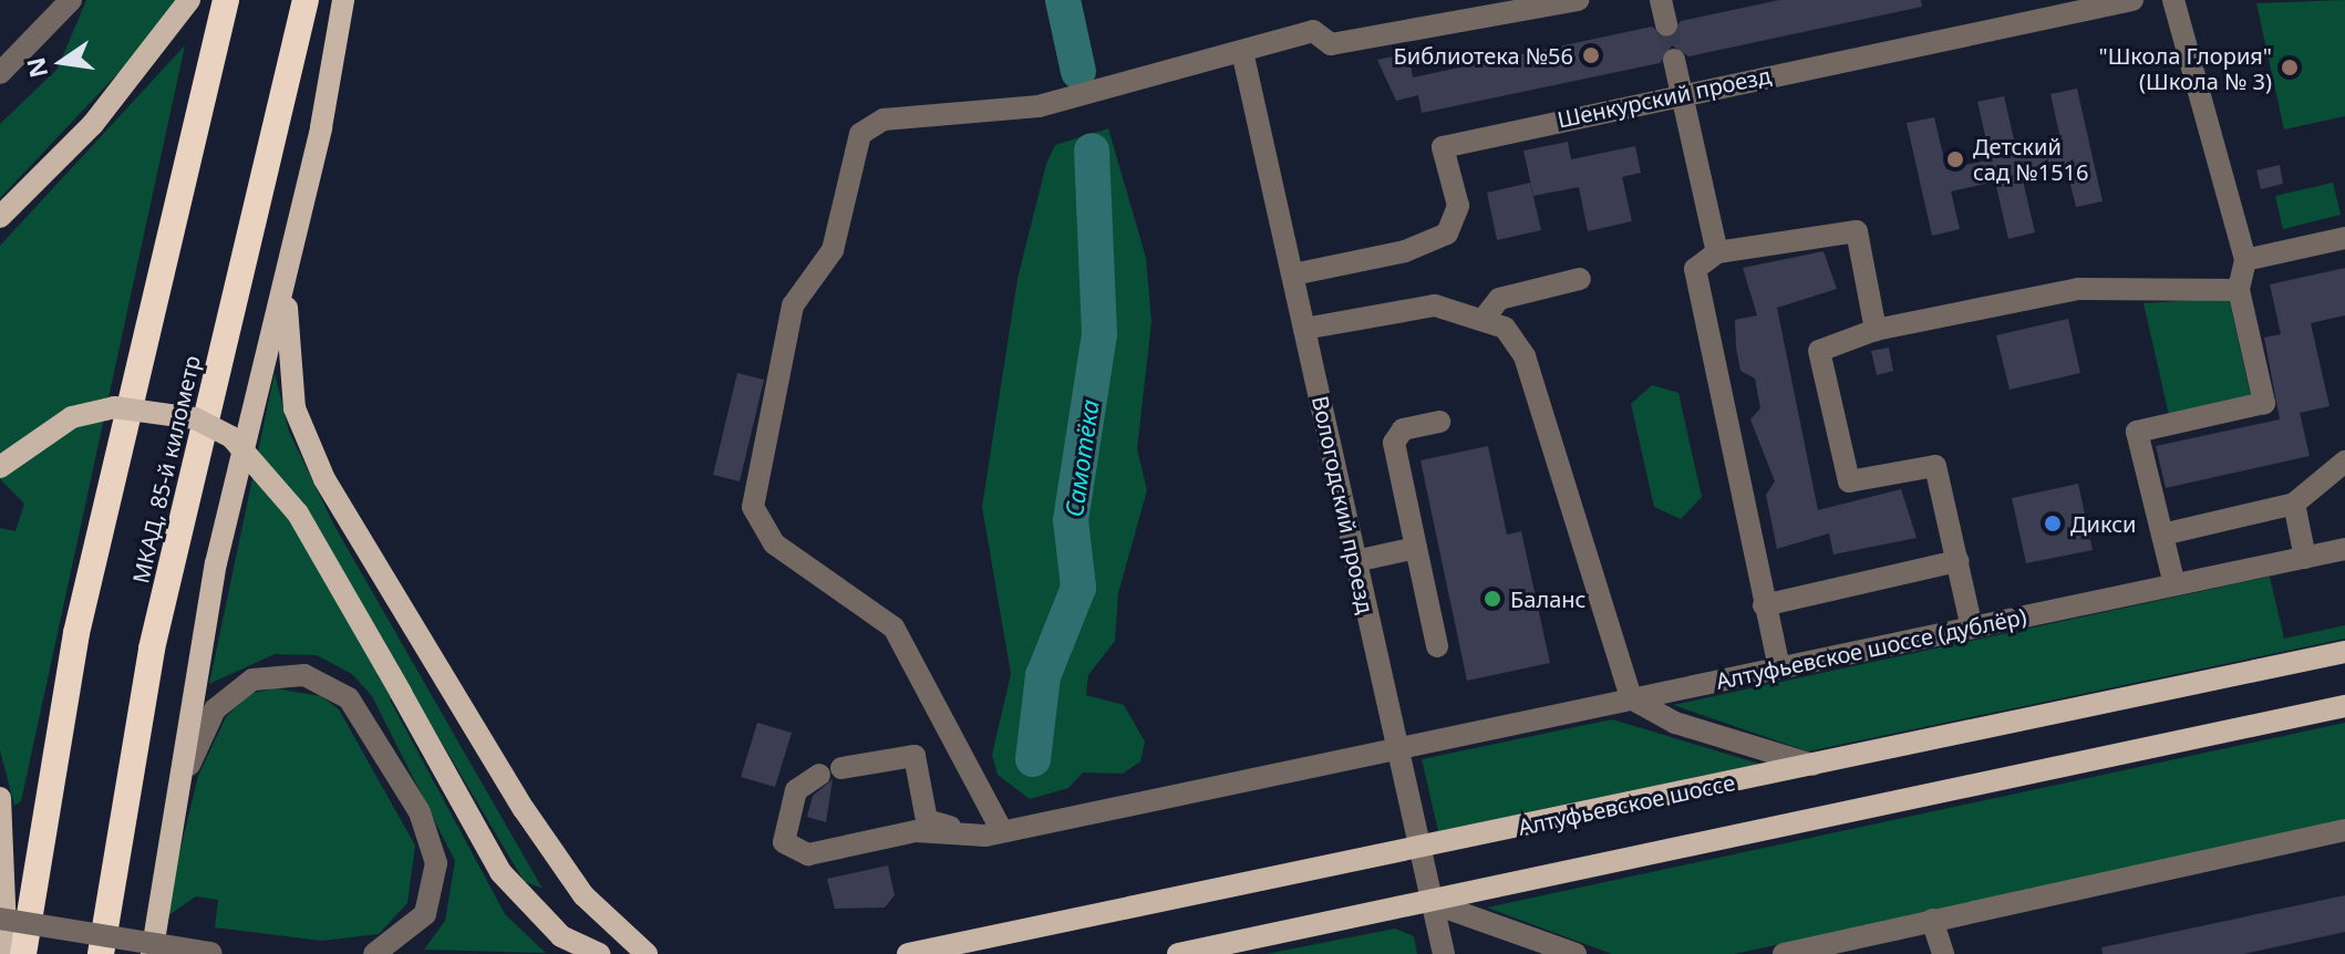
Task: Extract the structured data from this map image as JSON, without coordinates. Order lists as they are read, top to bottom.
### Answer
{
  "streets": {
    "highway": ["МКАД, 85-й километр"],
    "main road": ["Алтуфьевское шоссе"],
    "street": ["Шенкурский проезд", "Вологодский проезд", "Алтуфьевское шоссе (дублёр)"]
  },
  "crossings": [
    ["Шенкурский проезд", "Вологодский проезд"],
    ["Вологодский проезд", "Алтуфьевское шоссе (дублёр)"],
    ["Вологодский проезд", "Алтуфьевское шоссе"]
  ],
  "water": ["Самотёка"],
  "places": [
    "Библиотека №56",
    "\"Школа Глория\" (Школа № 3)",
    "Детский сад №1516",
    "Дикси",
    "Баланс"
  ],
  "north": "left"
}
